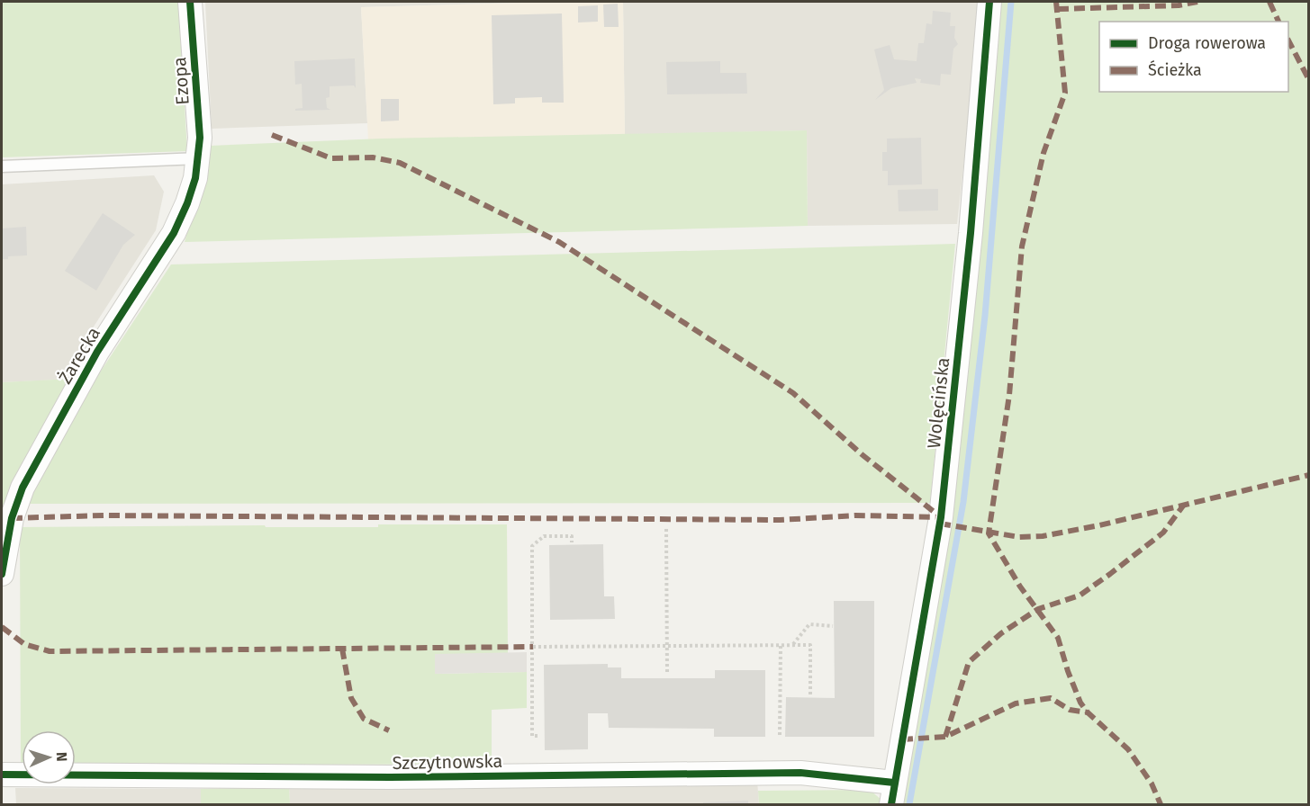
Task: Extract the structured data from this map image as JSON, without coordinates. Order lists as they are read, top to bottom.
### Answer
{
  "streets": {
    "street": [
      "Ezopa",
      "Żarecka",
      "Wolęcińska",
      "Szczytnowska"
    ]
  },
  "crossings": [
    ["Ezopa", "Żarecka"],
    ["Wolęcińska", "Szczytnowska"]
  ],
  "legend": ["Droga rowerowa", "Ścieżka"],
  "north": "right"
}
